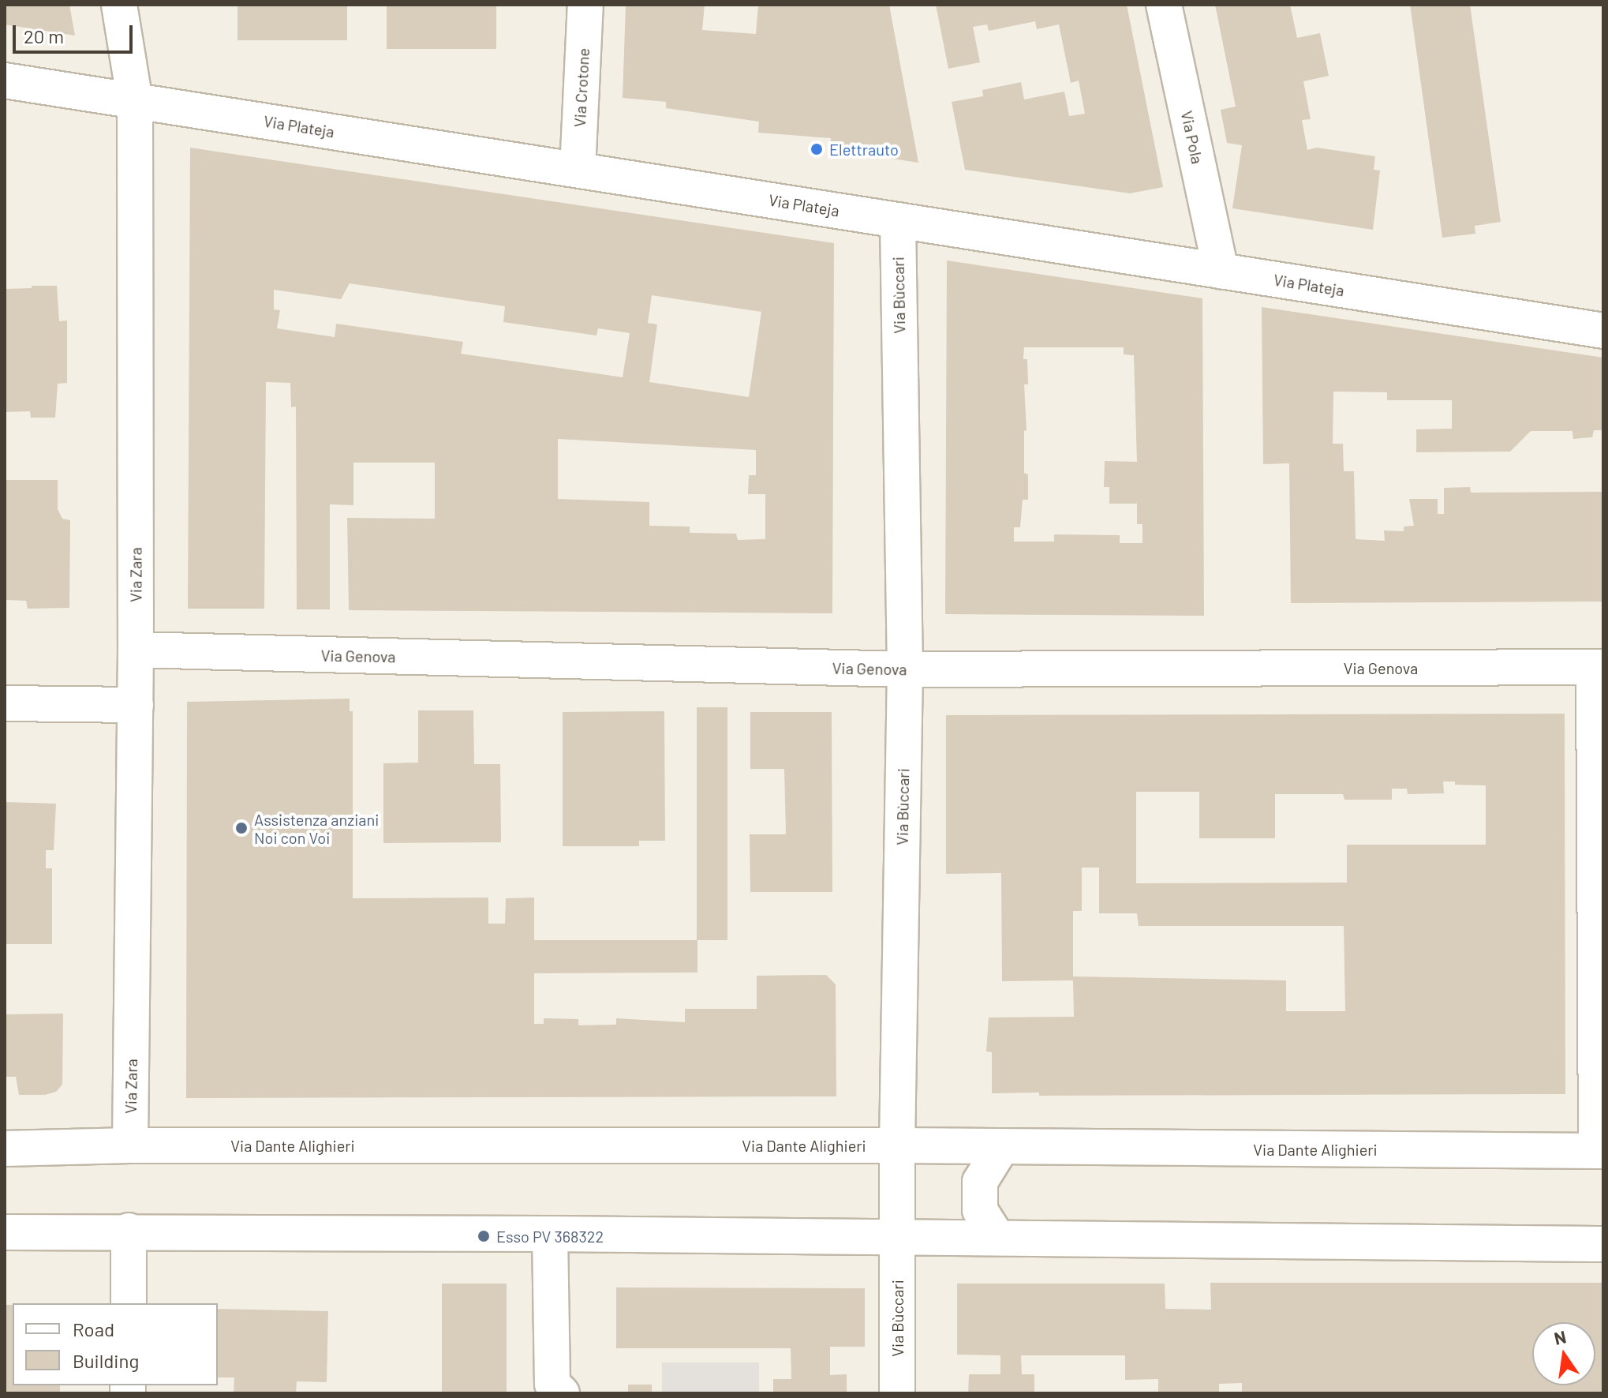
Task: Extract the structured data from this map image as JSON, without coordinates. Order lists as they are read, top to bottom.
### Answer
{
  "streets": {
    "street": [
      "Via Crotone",
      "Via Plateja",
      "Via Pola",
      "Via Bùccari",
      "Via Zara",
      "Via Genova",
      "Via Dante Alighieri"
    ]
  },
  "crossings": [
    ["Via Crotone", "Via Plateja"],
    ["Via Plateja", "Via Pola"],
    ["Via Plateja", "Via Bùccari"],
    ["Via Plateja", "Via Zara"],
    ["Via Bùccari", "Via Genova"],
    ["Via Bùccari", "Via Dante Alighieri"],
    ["Via Zara", "Via Genova"],
    ["Via Zara", "Via Dante Alighieri"]
  ],
  "places": ["Elettrauto", "Assistenza anziani Noi con Voi", "Esso PV 368322"],
  "legend": ["Road", "Building"],
  "scale_bar": "20 m",
  "north": "top"
}
